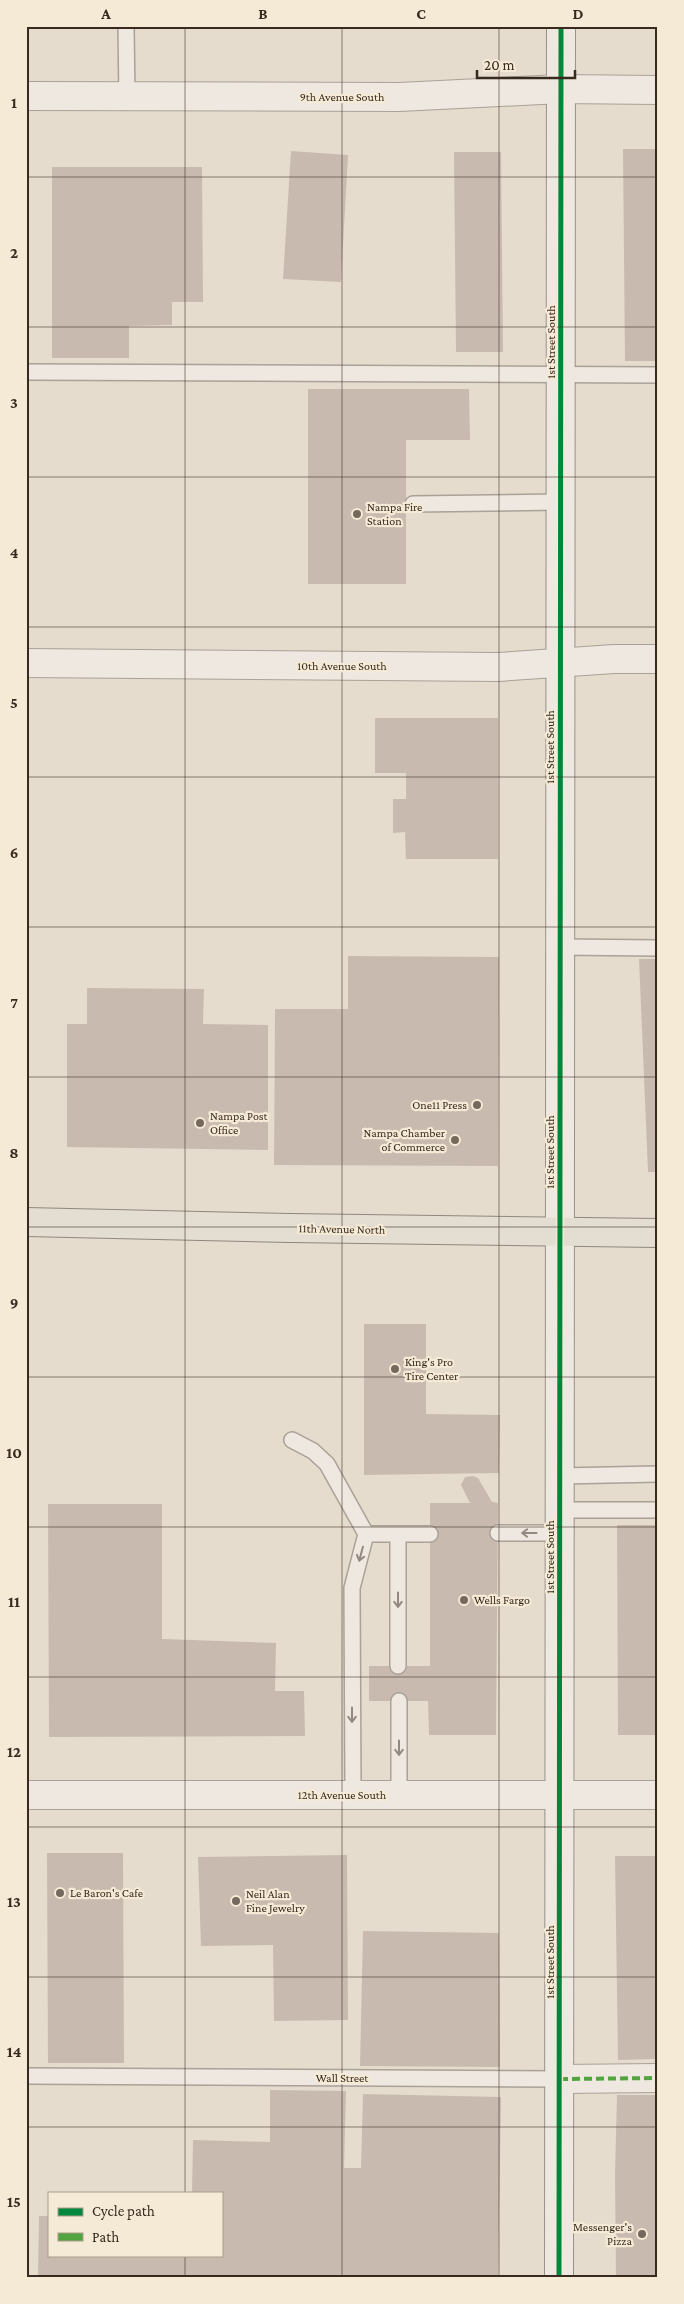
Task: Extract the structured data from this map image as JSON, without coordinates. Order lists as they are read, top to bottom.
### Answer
{
  "streets": {
    "main road": ["11th Avenue North"],
    "street": [
      "9th Avenue South",
      "1st Street South",
      "10th Avenue South",
      "12th Avenue South",
      "Wall Street"
    ]
  },
  "crossings": [
    ["9th Avenue South", "1st Street South"],
    ["1st Street South", "10th Avenue South"],
    ["1st Street South", "11th Avenue North"],
    ["1st Street South", "12th Avenue South"],
    ["1st Street South", "Wall Street"]
  ],
  "places": [
    "Nampa Fire Station",
    "One11 Press",
    "Nampa Post Office",
    "Nampa Chamber of Commerce",
    "King's Pro Tire Center",
    "Wells Fargo",
    "Le Baron's Cafe",
    "Neil Alan Fine Jewelry",
    "Messenger's Pizza"
  ],
  "legend": ["Cycle path", "Path"],
  "scale_bar": "20 m",
  "grid": {
    "columns": [
      "A",
      "B",
      "C",
      "D"
    ],
    "rows": [
      "1",
      "2",
      "3",
      "4",
      "5",
      "6",
      "7",
      "8",
      "9",
      "10",
      "11",
      "12",
      "13",
      "14",
      "15"
    ]
  }
}
